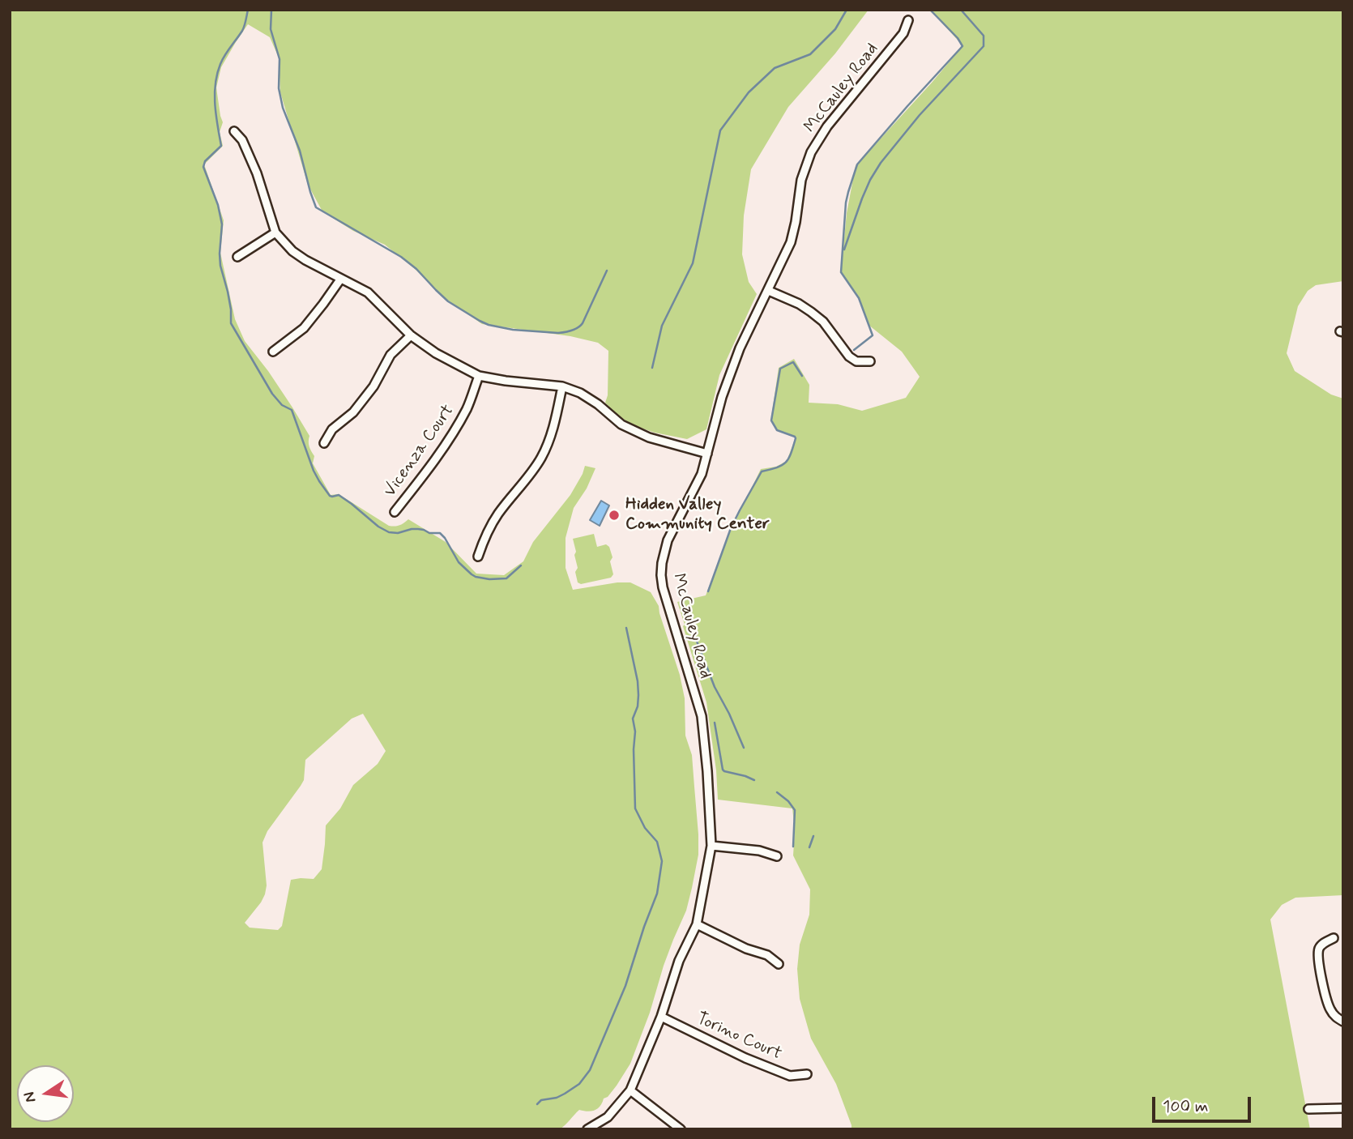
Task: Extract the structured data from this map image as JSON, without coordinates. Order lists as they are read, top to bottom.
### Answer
{
  "streets": {
    "street": ["McCauley Road", "Vicenza Court", "Torino Court"]
  },
  "crossings": [
    ["McCauley Road", "Torino Court"]
  ],
  "places": ["Hidden Valley Community Center"],
  "scale_bar": "100 m",
  "north": "left"
}
